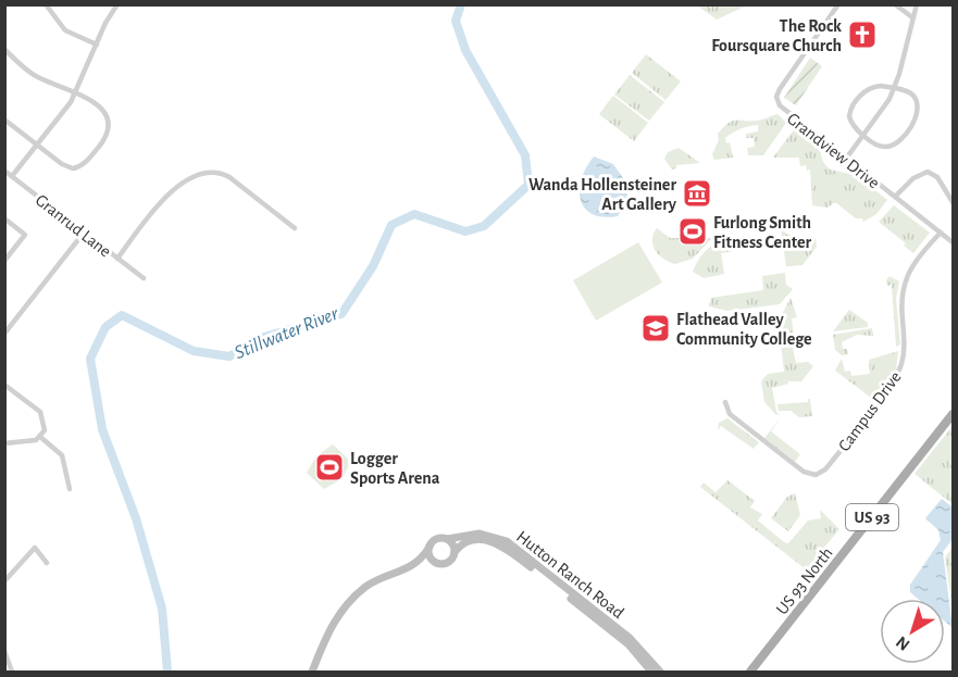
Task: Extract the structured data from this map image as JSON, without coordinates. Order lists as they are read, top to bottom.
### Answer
{
  "streets": {
    "main road": ["US 93", "Hutton Ranch Road", "US 93 North"],
    "street": ["Grandview Drive", "Granrud Lane", "Campus Drive"]
  },
  "crossings": [
    ["Grandview Drive", "Campus Drive"]
  ],
  "water": ["Stillwater River"],
  "places": {
    "church": ["The Rock Foursquare Church"],
    "museum": ["Wanda Hollensteiner Art Gallery"],
    "sports": ["Furlong Smith Fitness Center", "Logger Sports Arena"],
    "school or university": ["Flathead Valley Community College"]
  },
  "north": "bottom left"
}
